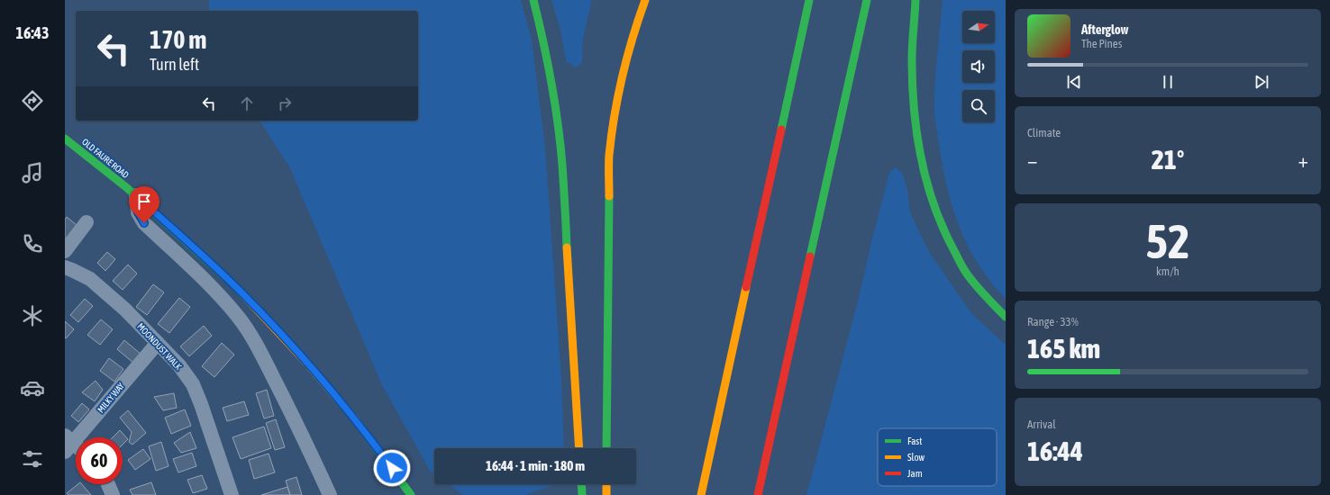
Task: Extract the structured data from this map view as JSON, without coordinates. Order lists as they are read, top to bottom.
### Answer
{
  "streets": {
    "main road": ["OLD FAURE ROAD"],
    "street": ["MOONDUST WALK", "MILKY WAY"]
  },
  "crossings": [
    ["MOONDUST WALK", "MILKY WAY"]
  ],
  "legend": ["Fast", "Slow", "Jam"],
  "north": "right",
  "page": {
    "tabs": "16:43",
    "turn": ["170 m", "Turn left"],
    "song": ["Afterglow", "The Pines"],
    "tile": [
      "Climate",
      ["52", "km/h"],
      ["Range · 33%", "165 km"],
      ["Arrival", "16:44"]
    ],
    "heat": ["−", "21°", "+"],
    "limit": "60",
    "trip": "16:44 · 1 min · 180 m"
  }
}
